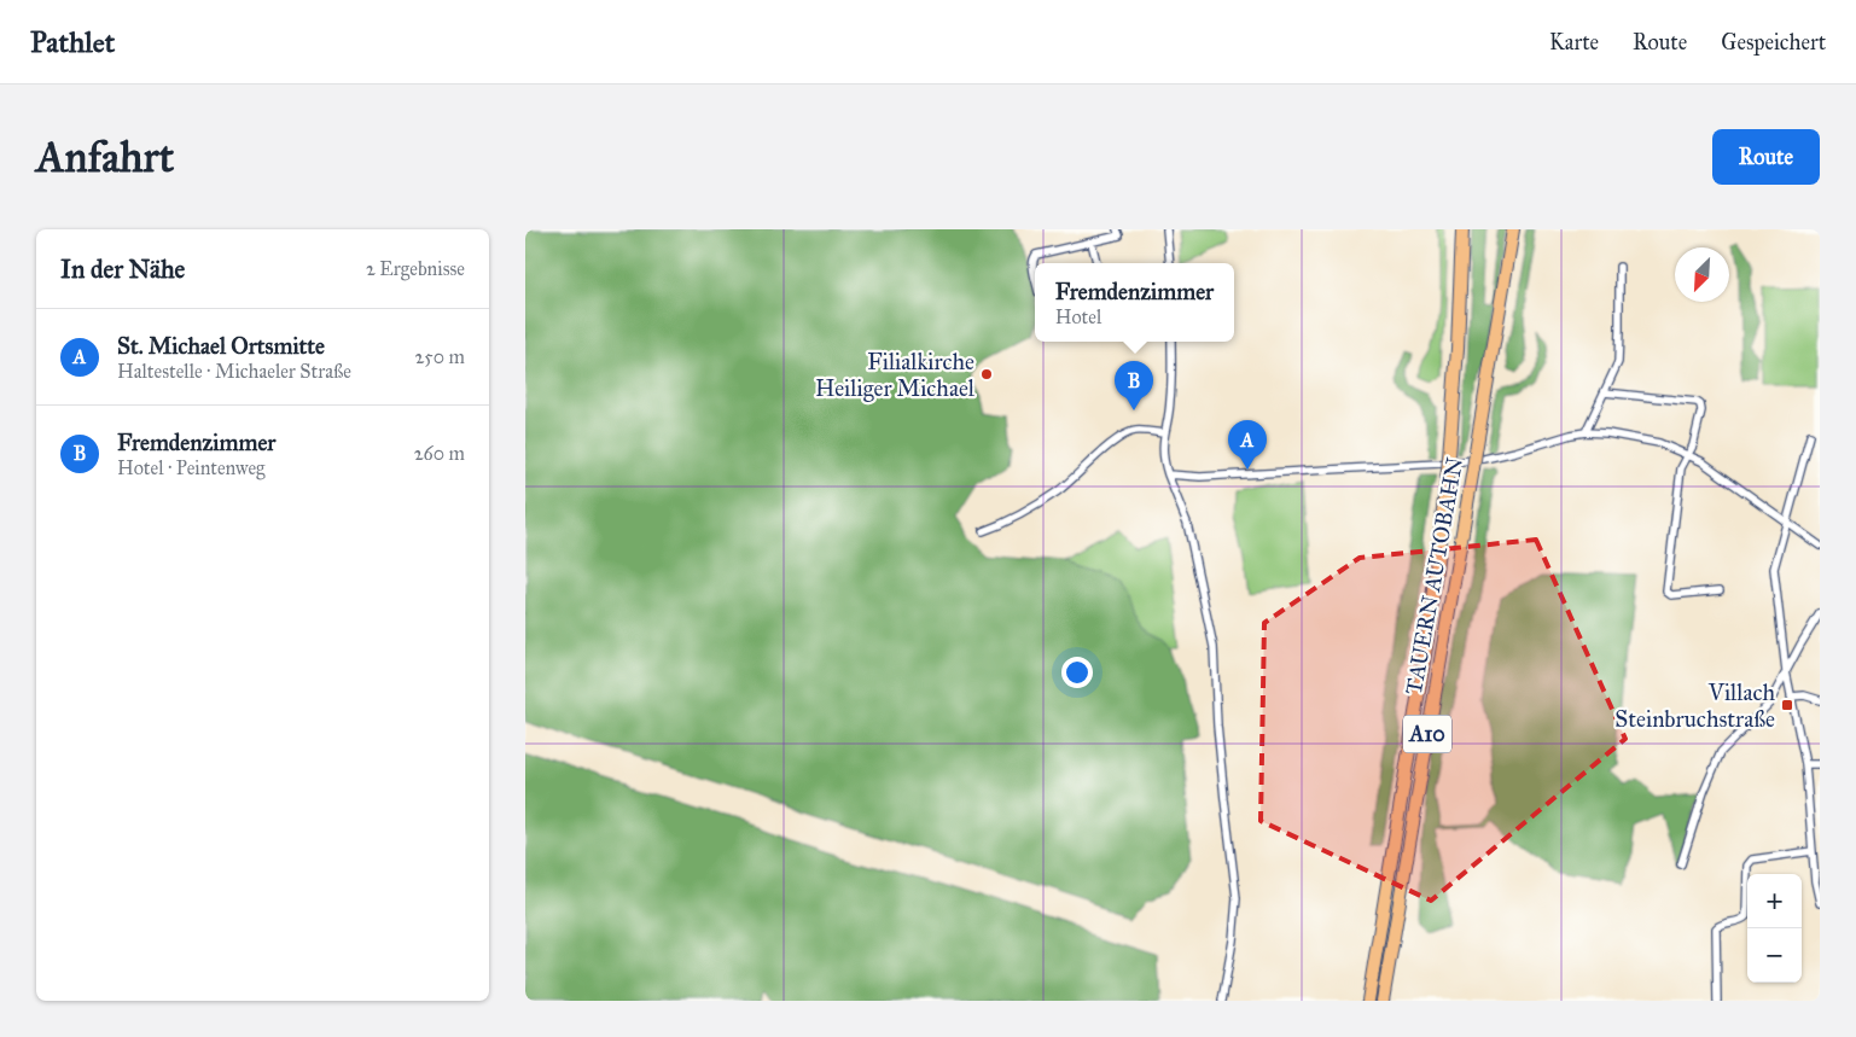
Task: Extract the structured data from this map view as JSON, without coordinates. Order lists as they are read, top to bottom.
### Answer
{
  "streets": {
    "highway": ["TAUERN AUTOBAHN", "A10"]
  },
  "places": {
    "other": ["Filialkirche Heiliger Michael"],
    "transit": ["Villach Steinbruchstraße"]
  },
  "north": "bottom left",
  "page": {
    "header": "Pathlet",
    "nav": ["Karte", "Route", "Gespeichert"],
    "buttons": "Route",
    "title": "Anfahrt",
    "heading": ["In der Nähe", "2 Ergebnisse"],
    "popup": ["Fremdenzimmer", "Hotel"],
    "list": [
      {
        "mark": "A",
        "name": "St. Michael Ortsmitte",
        "note": "Haltestelle · Michaeler Straße",
        "value": "250 m"
      },
      {
        "mark": "B",
        "name": "Fremdenzimmer",
        "note": "Hotel · Peintenweg",
        "value": "260 m"
      }
    ],
    "pins": ["B", "A"],
    "map_buttons": ["+", "−"]
  }
}
